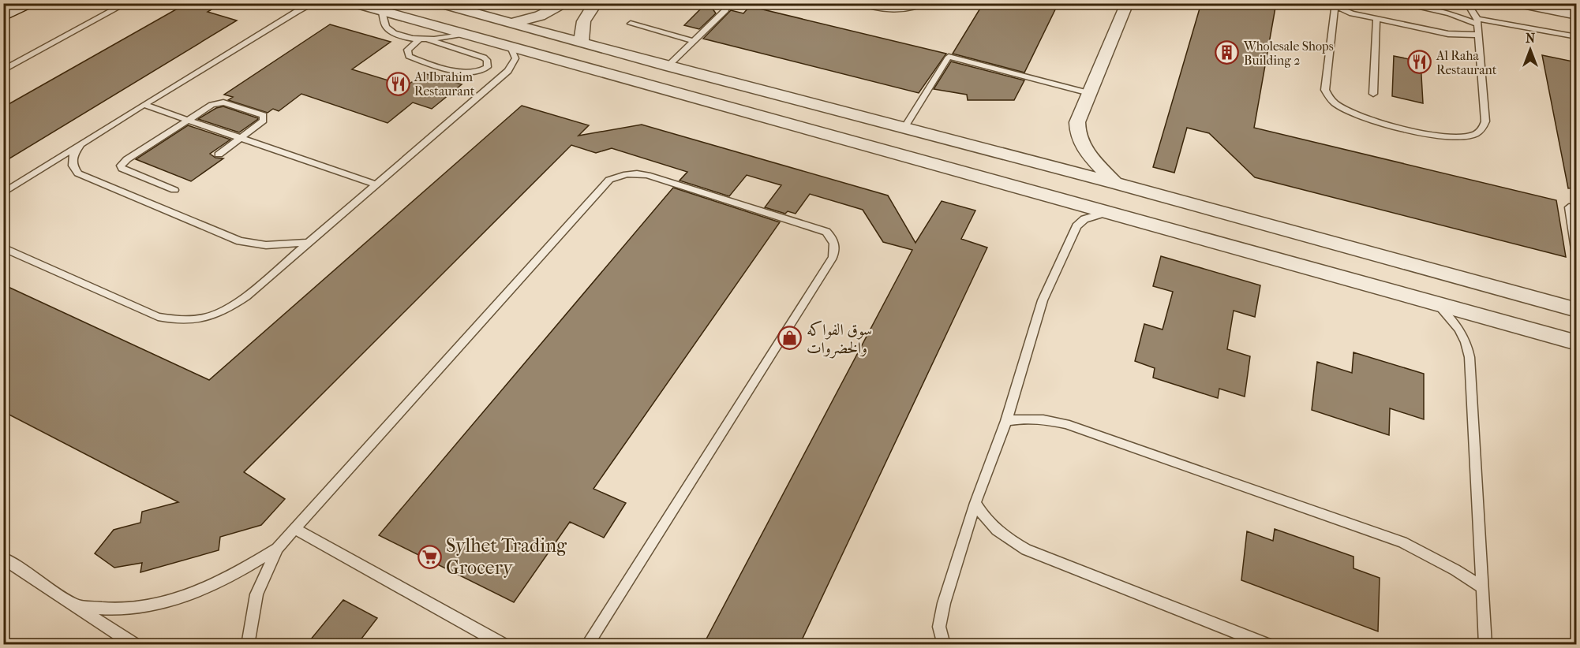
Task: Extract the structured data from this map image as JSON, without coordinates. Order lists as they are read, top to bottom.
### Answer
{
  "places": {
    "building": ["Wholesale Shops Building 2"],
    "restaurant": ["Al Raha Restaurant", "Al Ibrahim Restaurant"],
    "shop": ["سوق الفواكه والخضروات"],
    "supermarket": ["Sylhet Trading Grocery"]
  },
  "north": "top"
}
